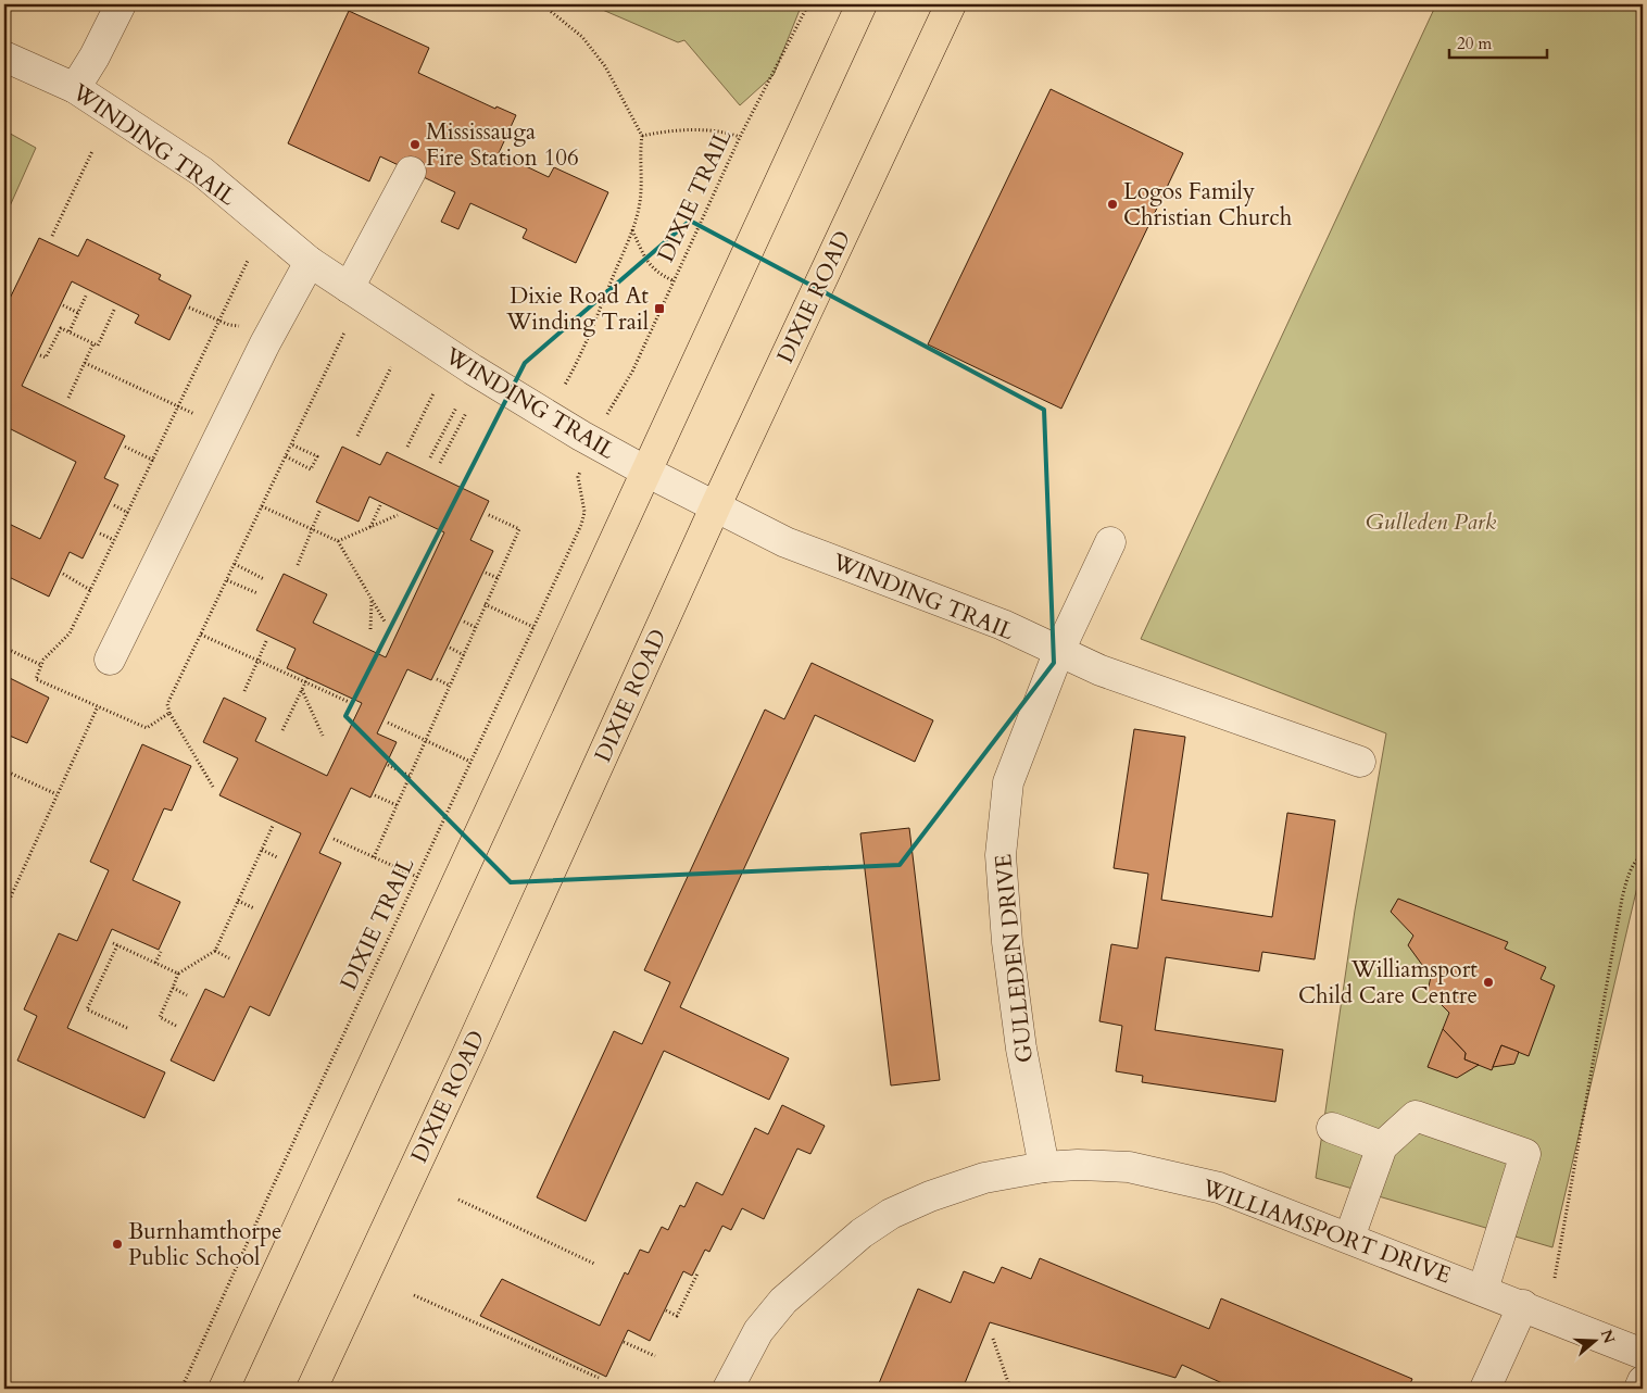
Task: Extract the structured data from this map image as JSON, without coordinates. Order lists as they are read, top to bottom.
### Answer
{
  "streets": {
    "main road": ["DIXIE ROAD"],
    "street": ["WINDING TRAIL", "GULLEDEN DRIVE", "WILLIAMSPORT DRIVE"],
    "path": ["DIXIE TRAIL"]
  },
  "crossings": [
    ["WINDING TRAIL", "DIXIE ROAD"],
    ["WINDING TRAIL", "GULLEDEN DRIVE"],
    ["GULLEDEN DRIVE", "WILLIAMSPORT DRIVE"]
  ],
  "parks": ["Gulleden Park"],
  "places": {
    "other": [
      "Mississauga Fire Station 106",
      "Logos Family Christian Church",
      "Williamsport Child Care Centre",
      "Burnhamthorpe Public School"
    ],
    "transit": ["Dixie Road At Winding Trail"]
  },
  "scale_bar": "20 m",
  "north": "right"
}
